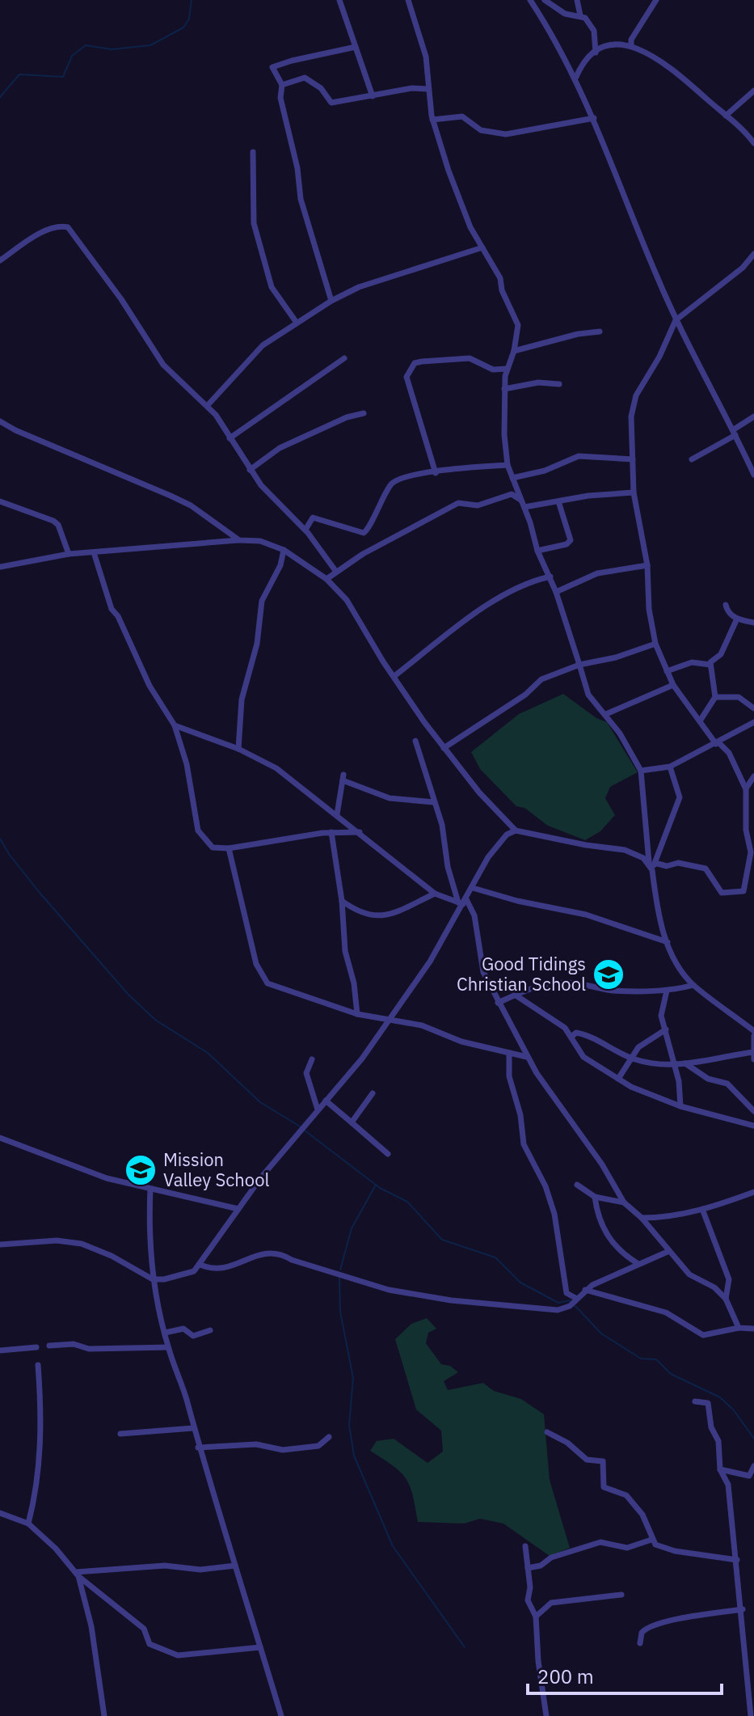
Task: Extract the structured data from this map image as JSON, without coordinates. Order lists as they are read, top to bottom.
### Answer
{
  "places": {
    "school or university": ["Good Tidings Christian School", "Mission Valley School"]
  },
  "scale_bar": "200 m"
}
